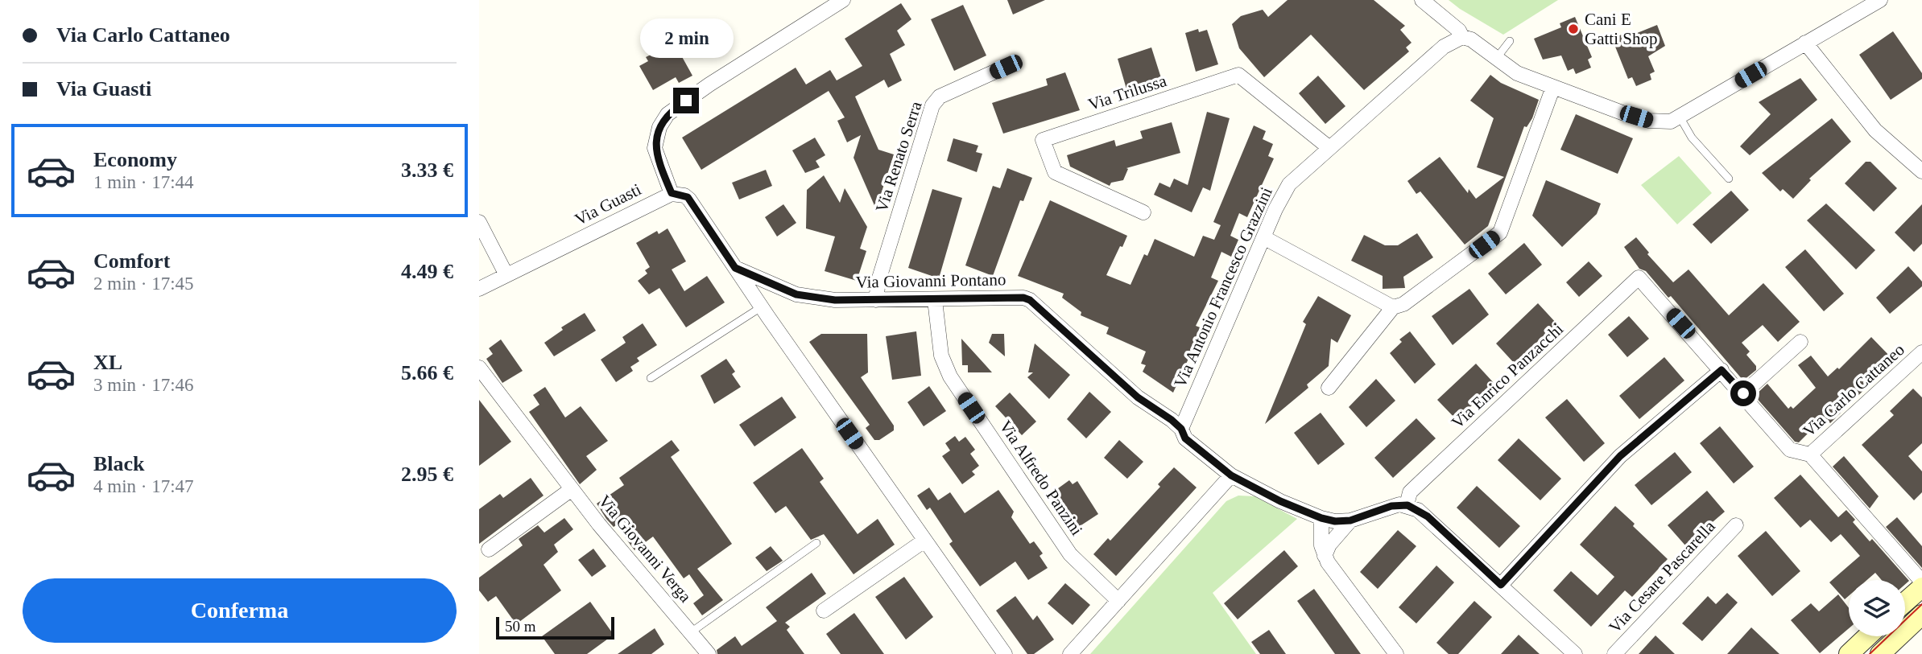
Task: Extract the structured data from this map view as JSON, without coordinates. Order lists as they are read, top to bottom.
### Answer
{
  "streets": {
    "street": [
      "Via Trilussa",
      "Via Renato Serra",
      "Via Guasti",
      "Via Giovanni Pontano",
      "Via Antonio Francesco Grazzini",
      "Via Enrico Panzacchi",
      "Via Carlo Cattaneo",
      "Via Alfredo Panzini",
      "Via Giovanni Verga",
      "Via Cesare Pascarella"
    ]
  },
  "crossings": [
    ["Via Trilussa", "Via Antonio Francesco Grazzini"],
    ["Via Renato Serra", "Via Giovanni Pontano"],
    ["Via Giovanni Pontano", "Via Antonio Francesco Grazzini"],
    ["Via Giovanni Pontano", "Via Alfredo Panzini"],
    ["Via Enrico Panzacchi", "Via Carlo Cattaneo"]
  ],
  "places": ["Cani E Gatti Shop"],
  "scale_bar": "50 m",
  "page": {
    "banner": ["Via Carlo Cattaneo", "Via Guasti"],
    "bubble": "2 min",
    "list": [
      {
        "name": "Economy",
        "note": "1 min · 17:44",
        "value": "3.33 €"
      },
      {
        "name": "Comfort",
        "note": "2 min · 17:45",
        "value": "4.49 €"
      },
      {
        "name": "XL",
        "note": "3 min · 17:46",
        "value": "5.66 €"
      },
      {
        "name": "Black",
        "note": "4 min · 17:47",
        "value": "2.95 €"
      }
    ],
    "buttons": "Conferma",
    "scale": "50 m"
  }
}
